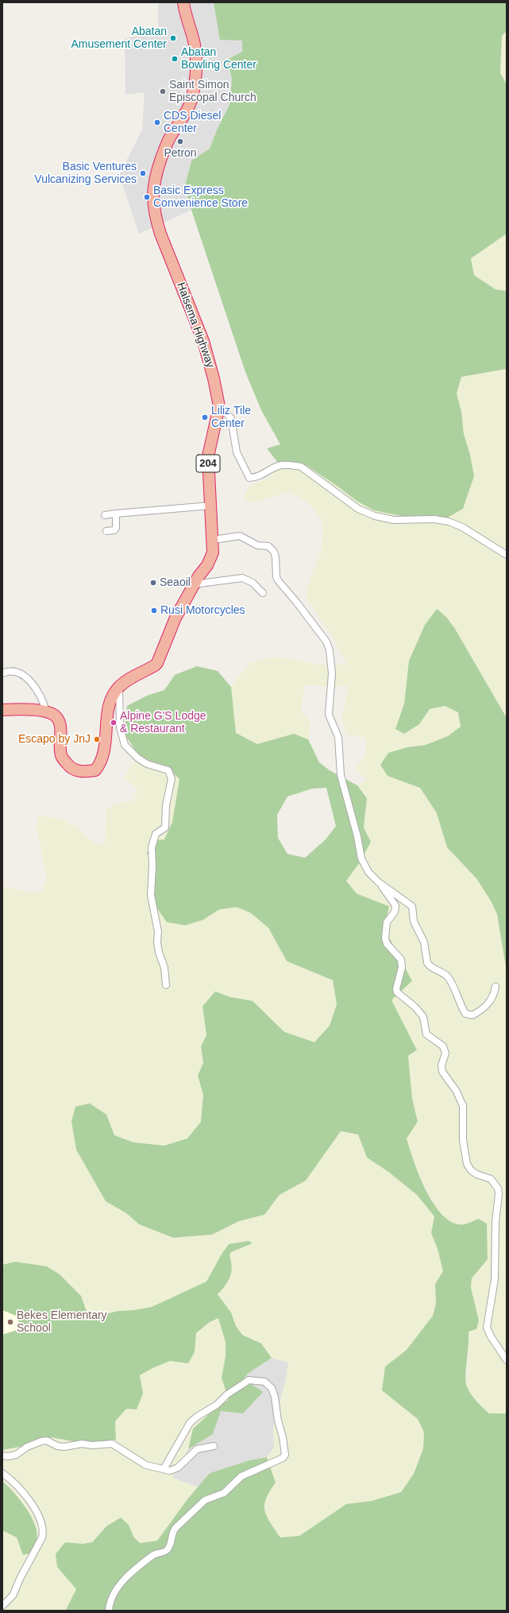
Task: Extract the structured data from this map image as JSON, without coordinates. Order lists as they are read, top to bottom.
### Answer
{
  "streets": {
    "highway": ["Halsema Highway", "204"]
  },
  "places": [
    "Abatan Amusement Center",
    "Abatan Bowling Center",
    "Saint Simon Episcopal Church",
    "CDS Diesel Center",
    "Petron",
    "Basic Ventures Vulcanizing Services",
    "Basic Express Convenience Store",
    "Liliz Tile Center",
    "Seaoil",
    "Rusi Motorcycles",
    "Alpine G'S Lodge & Restaurant",
    "Escapo by JnJ",
    "Bekes Elementary School"
  ]
}
